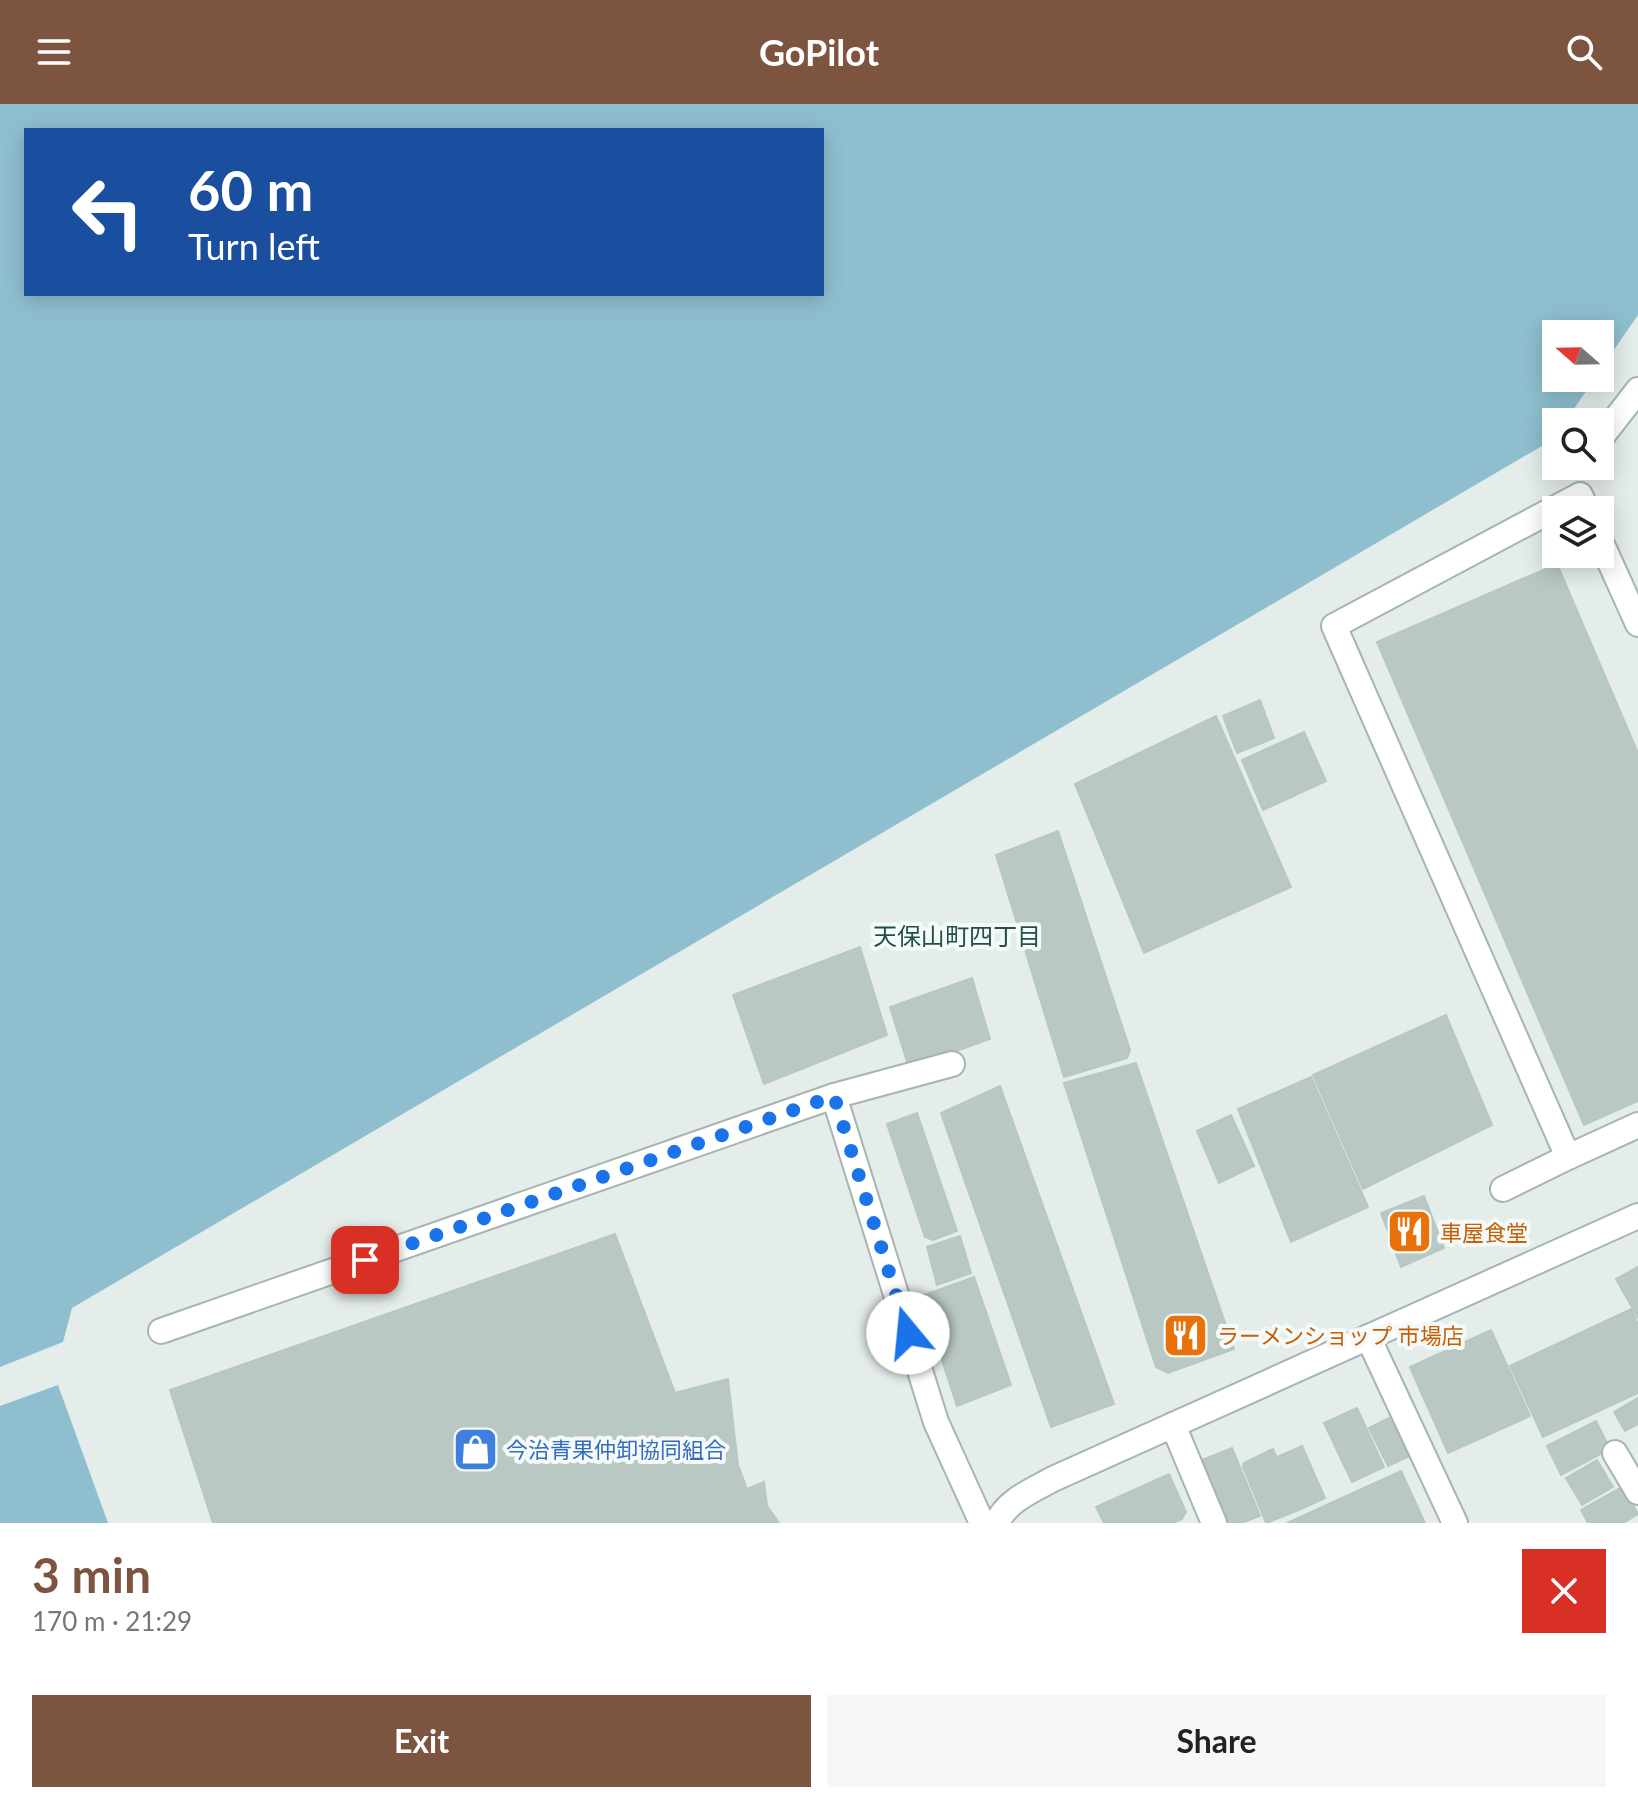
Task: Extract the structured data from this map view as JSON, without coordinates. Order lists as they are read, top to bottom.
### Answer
{
  "districts": ["天保山町四丁目"],
  "places": {
    "restaurant": ["車屋食堂", "ラーメンショップ 市場店"],
    "shop": ["今治青果仲卸協同組合"]
  },
  "north": "left",
  "page": {
    "header": "GoPilot",
    "turn": ["60 m", "Turn left"],
    "heading": ["3 min", "170 m · 21:29"],
    "buttons": ["Exit", "Share"]
  }
}
